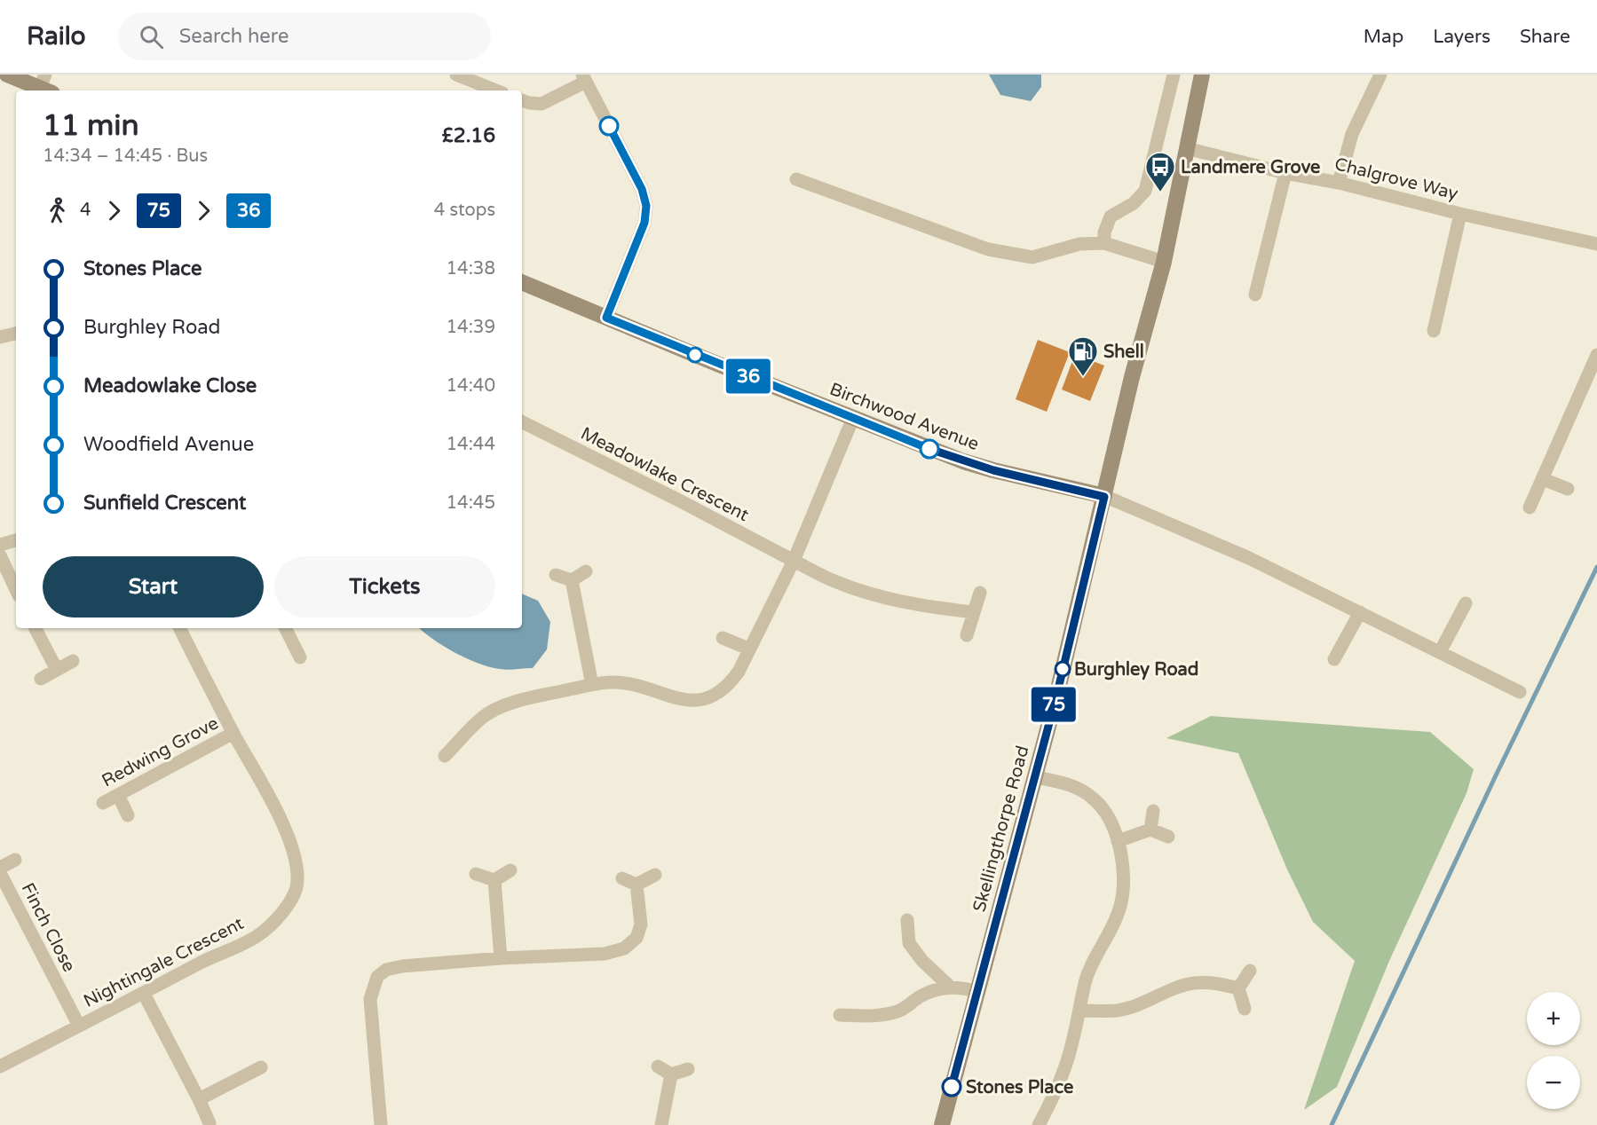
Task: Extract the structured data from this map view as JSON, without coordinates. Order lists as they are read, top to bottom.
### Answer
{
  "streets": {
    "main road": ["Birchwood Avenue", "Skellingthorpe Road"],
    "street": [
      "Chalgrove Way",
      "Meadowlake Crescent",
      "Redwing Grove",
      "Finch Close",
      "Nightingale Crescent"
    ]
  },
  "crossings": [
    ["Chalgrove Way", "Skellingthorpe Road"],
    ["Birchwood Avenue", "Skellingthorpe Road"],
    ["Redwing Grove", "Nightingale Crescent"],
    ["Finch Close", "Nightingale Crescent"]
  ],
  "places": {
    "bus stop": ["Landmere Grove"],
    "fuel station": ["Shell"],
    "other": ["Burghley Road", "Stones Place"]
  },
  "lines": ["bus line 36", "bus line 75"],
  "page": {
    "header": "Railo",
    "search": "Search here",
    "nav": ["Map", "Layers", "Share"],
    "on_map": ["75", "36"],
    "heading": ["11 min", "14:34 – 14:45 · Bus", "£2.16"],
    "legs": [
      "4",
      "75",
      "36",
      "4 stops"
    ],
    "list": [
      {
        "name": "Stones Place",
        "value": "14:38"
      },
      {
        "name": "Burghley Road",
        "value": "14:39"
      },
      {
        "name": "Meadowlake Close",
        "value": "14:40"
      },
      {
        "name": "Woodfield Avenue",
        "value": "14:44"
      },
      {
        "name": "Sunfield Crescent",
        "value": "14:45"
      }
    ],
    "buttons": ["Start", "Tickets"],
    "map_buttons": ["+", "−"]
  }
}
